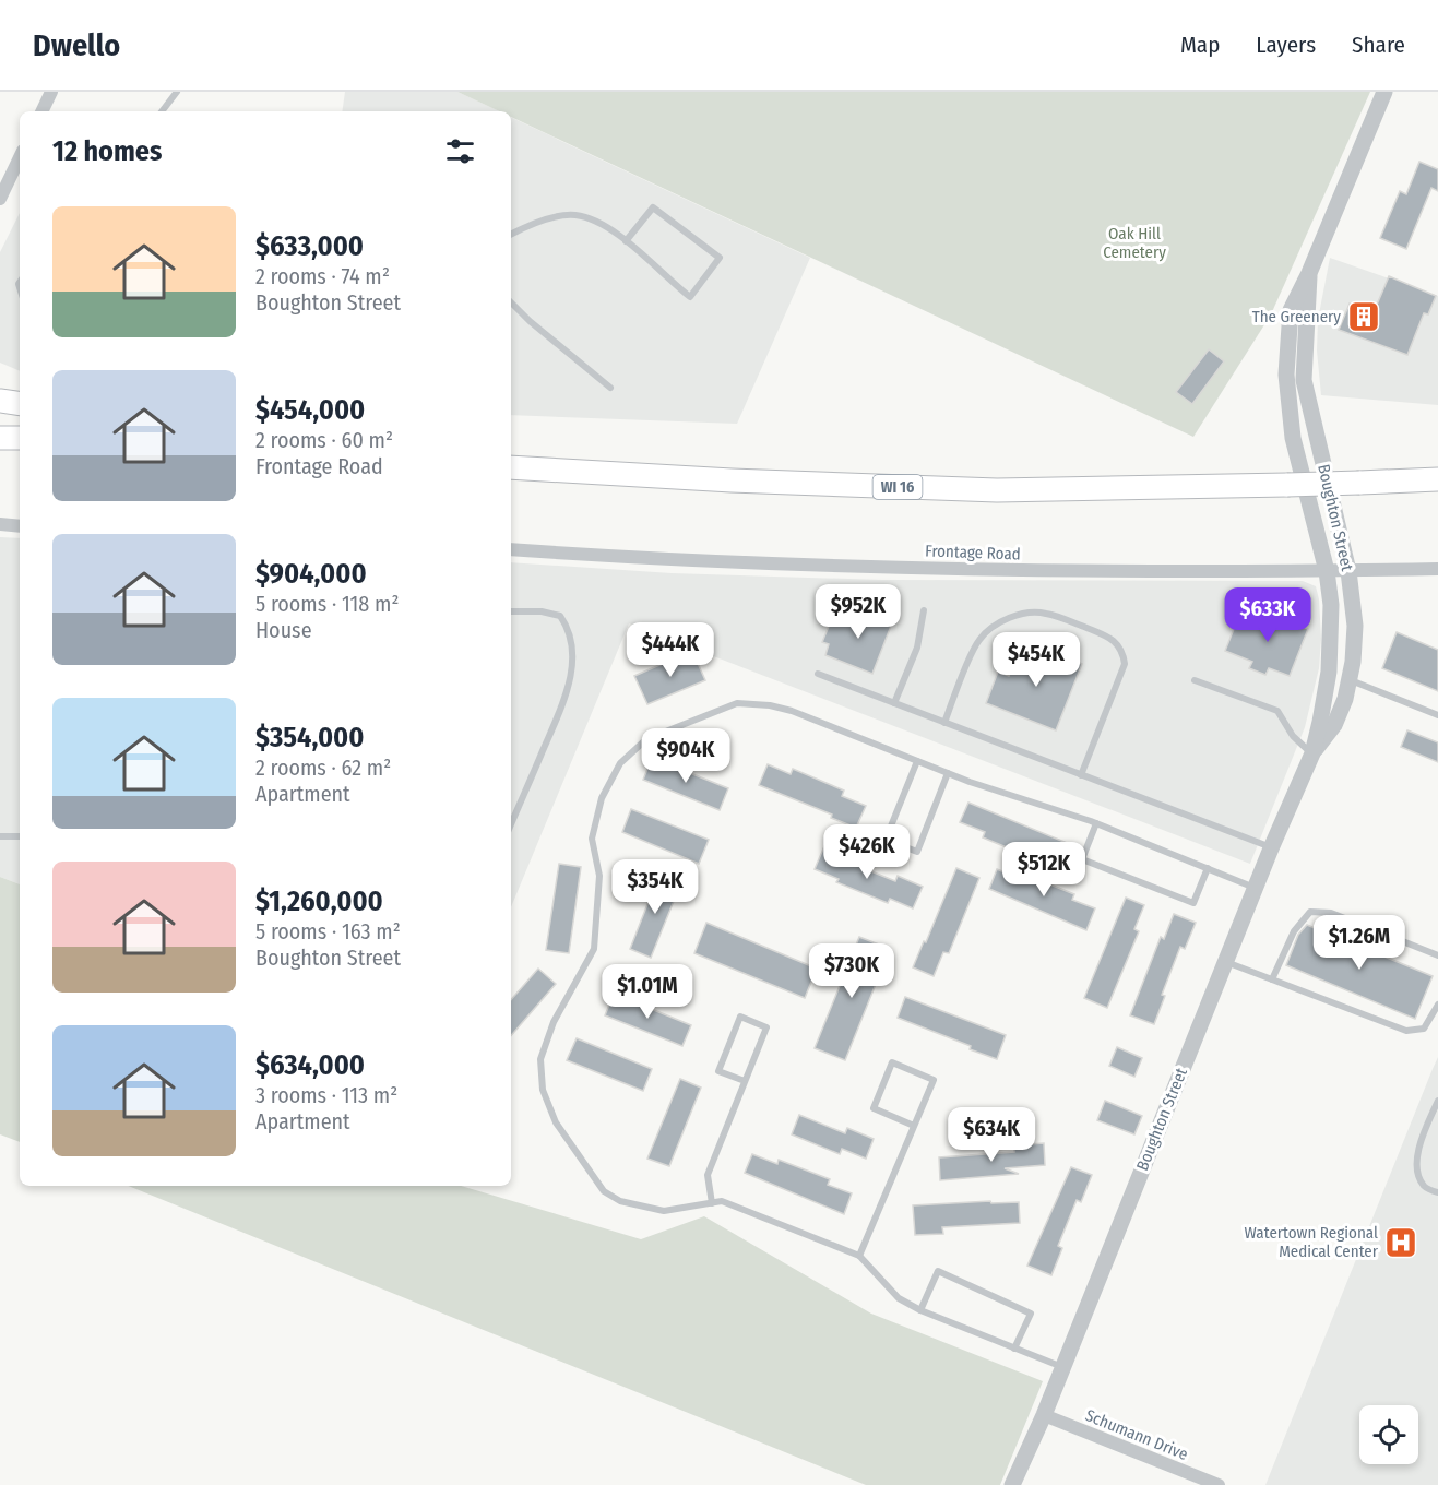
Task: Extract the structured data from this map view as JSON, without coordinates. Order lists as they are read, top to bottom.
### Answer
{
  "streets": {
    "highway": ["WI 16"],
    "street": ["Boughton Street", "Frontage Road", "Schumann Drive"]
  },
  "crossings": [
    ["Boughton Street", "Frontage Road"],
    ["Boughton Street", "Schumann Drive"]
  ],
  "parks": ["Oak Hill Cemetery"],
  "places": {
    "building": ["The Greenery"],
    "hospital": ["Watertown Regional Medical Center"]
  },
  "page": {
    "header": "Dwello",
    "nav": ["Map", "Layers", "Share"],
    "heading": "12 homes",
    "list": [
      {
        "name": "$633,000",
        "note": "2 rooms · 74 m² · Boughton Street"
      },
      {
        "name": "$454,000",
        "note": "2 rooms · 60 m² · Frontage Road"
      },
      {
        "name": "$904,000",
        "note": "5 rooms · 118 m² · House"
      },
      {
        "name": "$354,000",
        "note": "2 rooms · 62 m² · Apartment"
      },
      {
        "name": "$1,260,000",
        "note": "5 rooms · 163 m² · Boughton Street"
      },
      {
        "name": "$634,000",
        "note": "3 rooms · 113 m² · Apartment"
      }
    ],
    "price": [
      "$952K",
      "$633K",
      "$444K",
      "$454K",
      "$904K",
      "$426K",
      "$512K",
      "$354K",
      "$1.26M",
      "$730K",
      "$1.01M",
      "$634K"
    ]
  }
}
